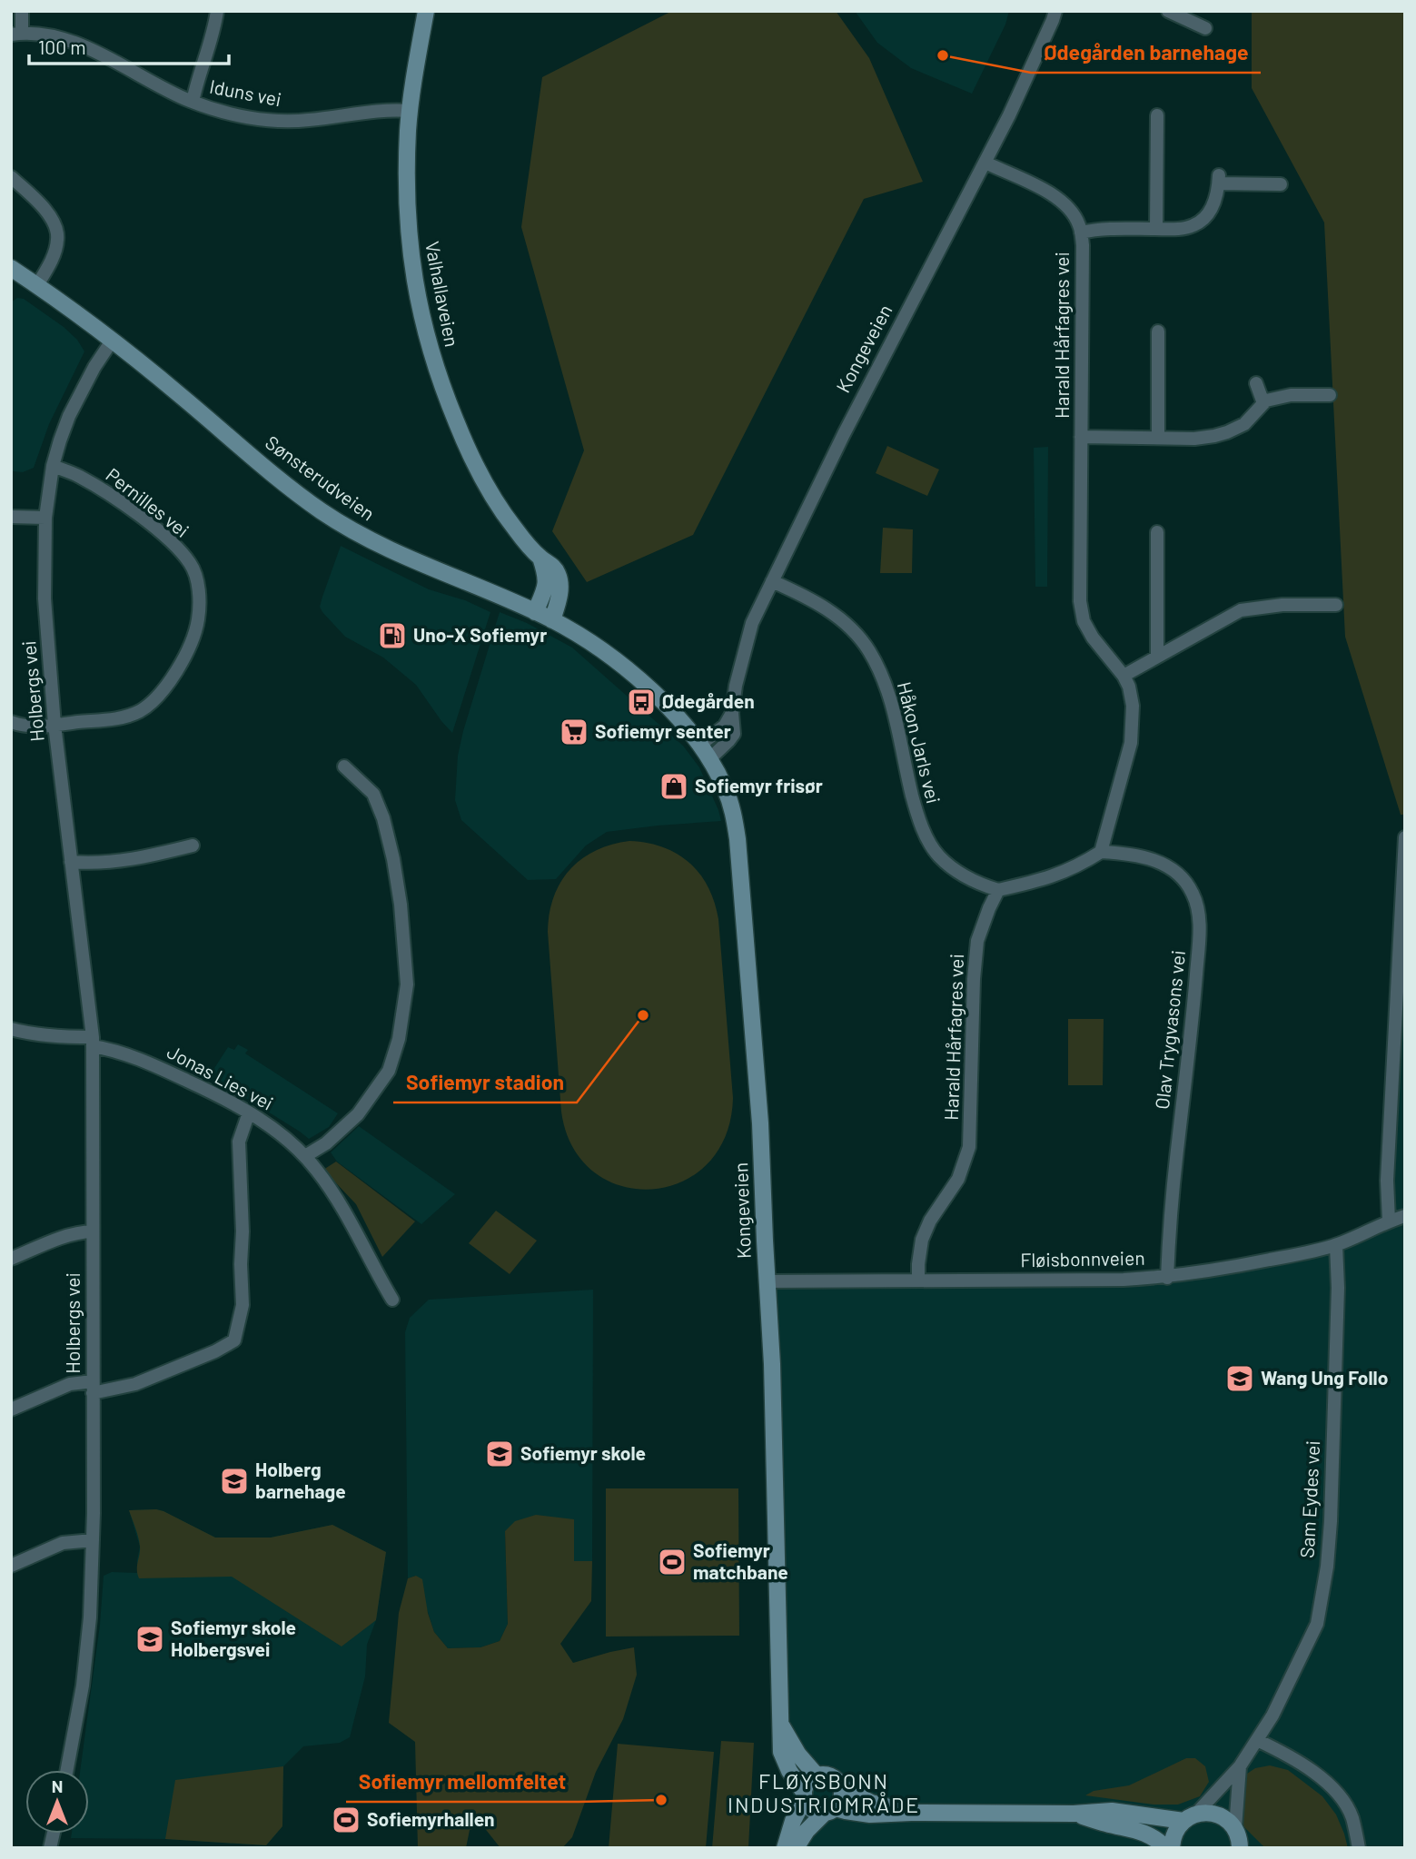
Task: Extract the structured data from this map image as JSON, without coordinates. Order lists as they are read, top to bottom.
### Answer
{
  "streets": {
    "main road": ["Valhallaveien", "Kongeveien", "Sønsterudveien"],
    "street": [
      "Iduns vei",
      "Harald Hårfagres vei",
      "Pernilles vei",
      "Holbergs vei",
      "Håkon Jarls vei",
      "Olav Trygvasons vei",
      "Jonas Lies vei",
      "Fløisbonnveien",
      "Sam Eydes vei"
    ]
  },
  "crossings": [
    ["Iduns vei", "Valhallaveien"],
    ["Valhallaveien", "Sønsterudveien"],
    ["Harald Hårfagres vei", "Kongeveien"],
    ["Harald Hårfagres vei", "Håkon Jarls vei"],
    ["Harald Hårfagres vei", "Olav Trygvasons vei"],
    ["Harald Hårfagres vei", "Fløisbonnveien"],
    ["Kongeveien", "Sønsterudveien"],
    ["Kongeveien", "Håkon Jarls vei"],
    ["Kongeveien", "Fløisbonnveien"],
    ["Sønsterudveien", "Holbergs vei"],
    ["Pernilles vei", "Holbergs vei"],
    ["Holbergs vei", "Jonas Lies vei"],
    ["Olav Trygvasons vei", "Fløisbonnveien"],
    ["Fløisbonnveien", "Sam Eydes vei"]
  ],
  "districts": ["FLØYSBONN INDUSTRIOMRÅDE"],
  "places": {
    "other": ["Ødegården barnehage", "Sofiemyr stadion", "Sofiemyr mellomfeltet"],
    "fuel station": ["Uno-X Sofiemyr"],
    "bus stop": ["Ødegården"],
    "supermarket": ["Sofiemyr senter"],
    "shop": ["Sofiemyr frisør"],
    "school or university": [
      "Wang Ung Follo",
      "Sofiemyr skole",
      "Holberg barnehage",
      "Sofiemyr skole Holbergsvei"
    ],
    "sports": ["Sofiemyr matchbane", "Sofiemyrhallen"]
  },
  "scale_bar": "100 m",
  "north": "top"
}
